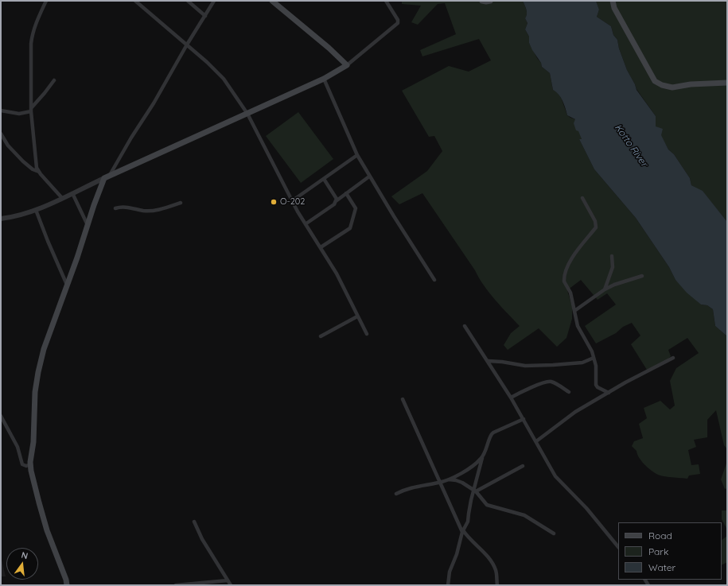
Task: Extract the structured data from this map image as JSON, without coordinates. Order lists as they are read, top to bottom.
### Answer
{
  "water": ["Kotto River"],
  "places": ["O-202"],
  "legend": ["Road", "Park", "Water"],
  "north": "top"
}
